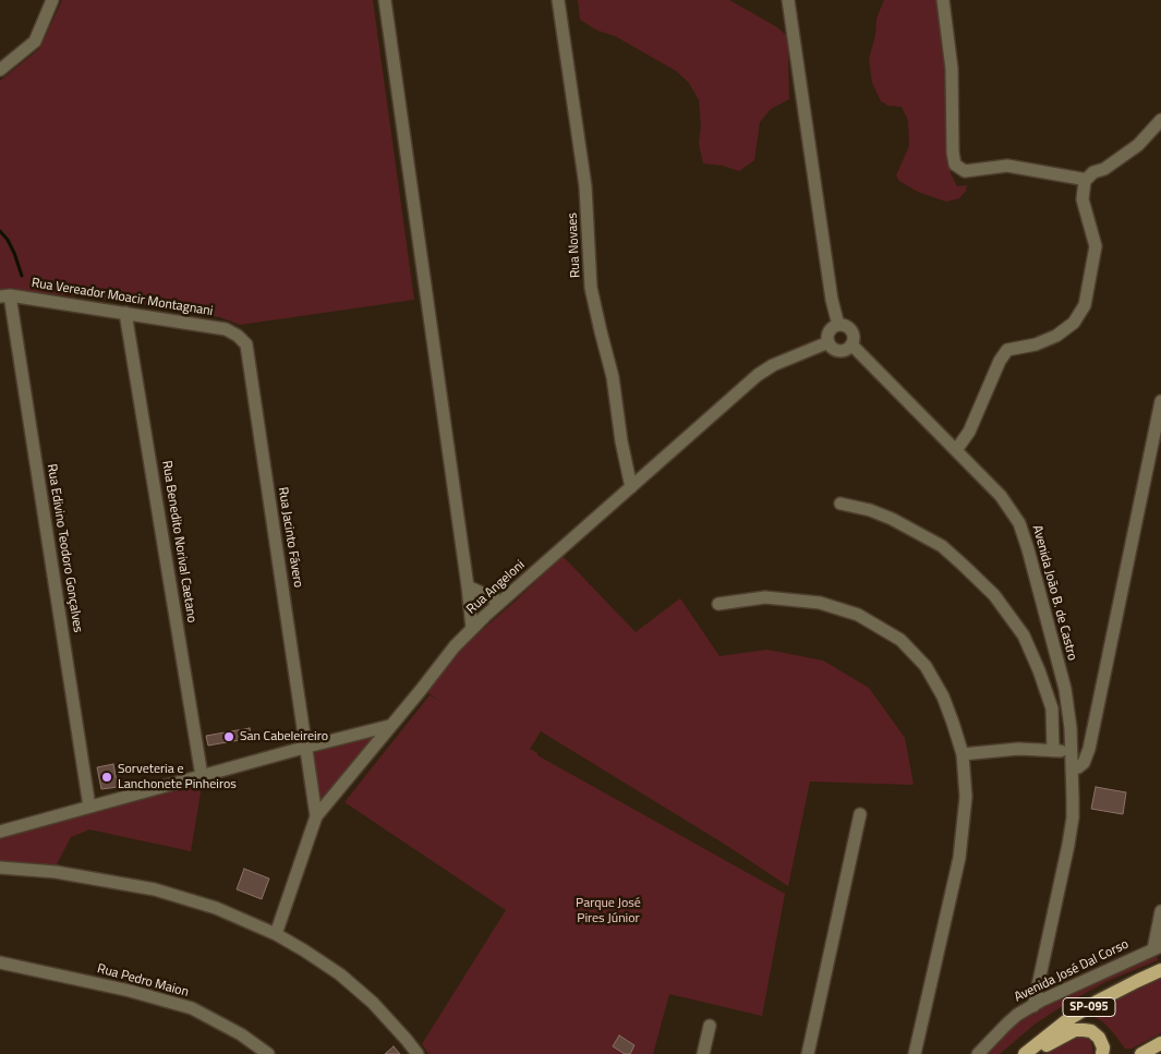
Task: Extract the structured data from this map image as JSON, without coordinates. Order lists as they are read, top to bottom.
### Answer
{
  "streets": {
    "main road": ["SP-095"],
    "street": [
      "Rua Novaes",
      "Rua Vereador Moacir Montagnani",
      "Rua Jacinto Fávero",
      "Rua Benedito Norival Caetano",
      "Rua Edivino Teodoro Gonçalves",
      "Rua Angeloni",
      "Avenida João B. de Castro",
      "Avenida José Dal Corso",
      "Rua Pedro Maion"
    ]
  },
  "crossings": [
    ["Rua Novaes", "Rua Angeloni"],
    ["Rua Vereador Moacir Montagnani", "Rua Jacinto Fávero"],
    ["Rua Vereador Moacir Montagnani", "Rua Benedito Norival Caetano"],
    ["Rua Vereador Moacir Montagnani", "Rua Edivino Teodoro Gonçalves"],
    ["Rua Jacinto Fávero", "Rua Angeloni"],
    ["Rua Angeloni", "Avenida João B. de Castro"],
    ["Avenida João B. de Castro", "Avenida José Dal Corso"]
  ],
  "parks": ["Parque José Pires Júnior"],
  "places": ["San Cabeleireiro", "Sorveteria e Lanchonete Pinheiros"]
}
